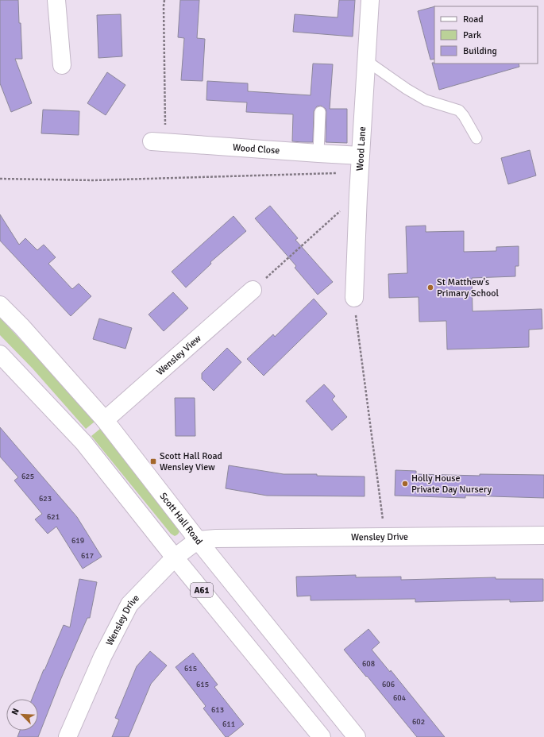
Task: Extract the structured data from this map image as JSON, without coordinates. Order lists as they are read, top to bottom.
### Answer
{
  "streets": {
    "main road": [
      "Wood Lane",
      "Wood Close",
      "Wensley View",
      "Scott Hall Road",
      "Wensley Drive",
      "A61"
    ]
  },
  "crossings": [
    ["Wood Lane", "Wood Close"],
    ["Wensley View", "Scott Hall Road"],
    ["Scott Hall Road", "Wensley Drive"],
    ["Wensley Drive", "A61"]
  ],
  "places": {
    "other": ["St Matthew's Primary School", "Holly House Private Day Nursery"],
    "transit": ["Scott Hall Road Wensley View"]
  },
  "house_numbers": [
    "625",
    "623",
    "621",
    "619",
    "617",
    "608",
    "615",
    "615",
    "606",
    "604",
    "613",
    "602",
    "611"
  ],
  "legend": ["Road", "Park", "Building"],
  "north": "top left"
}
